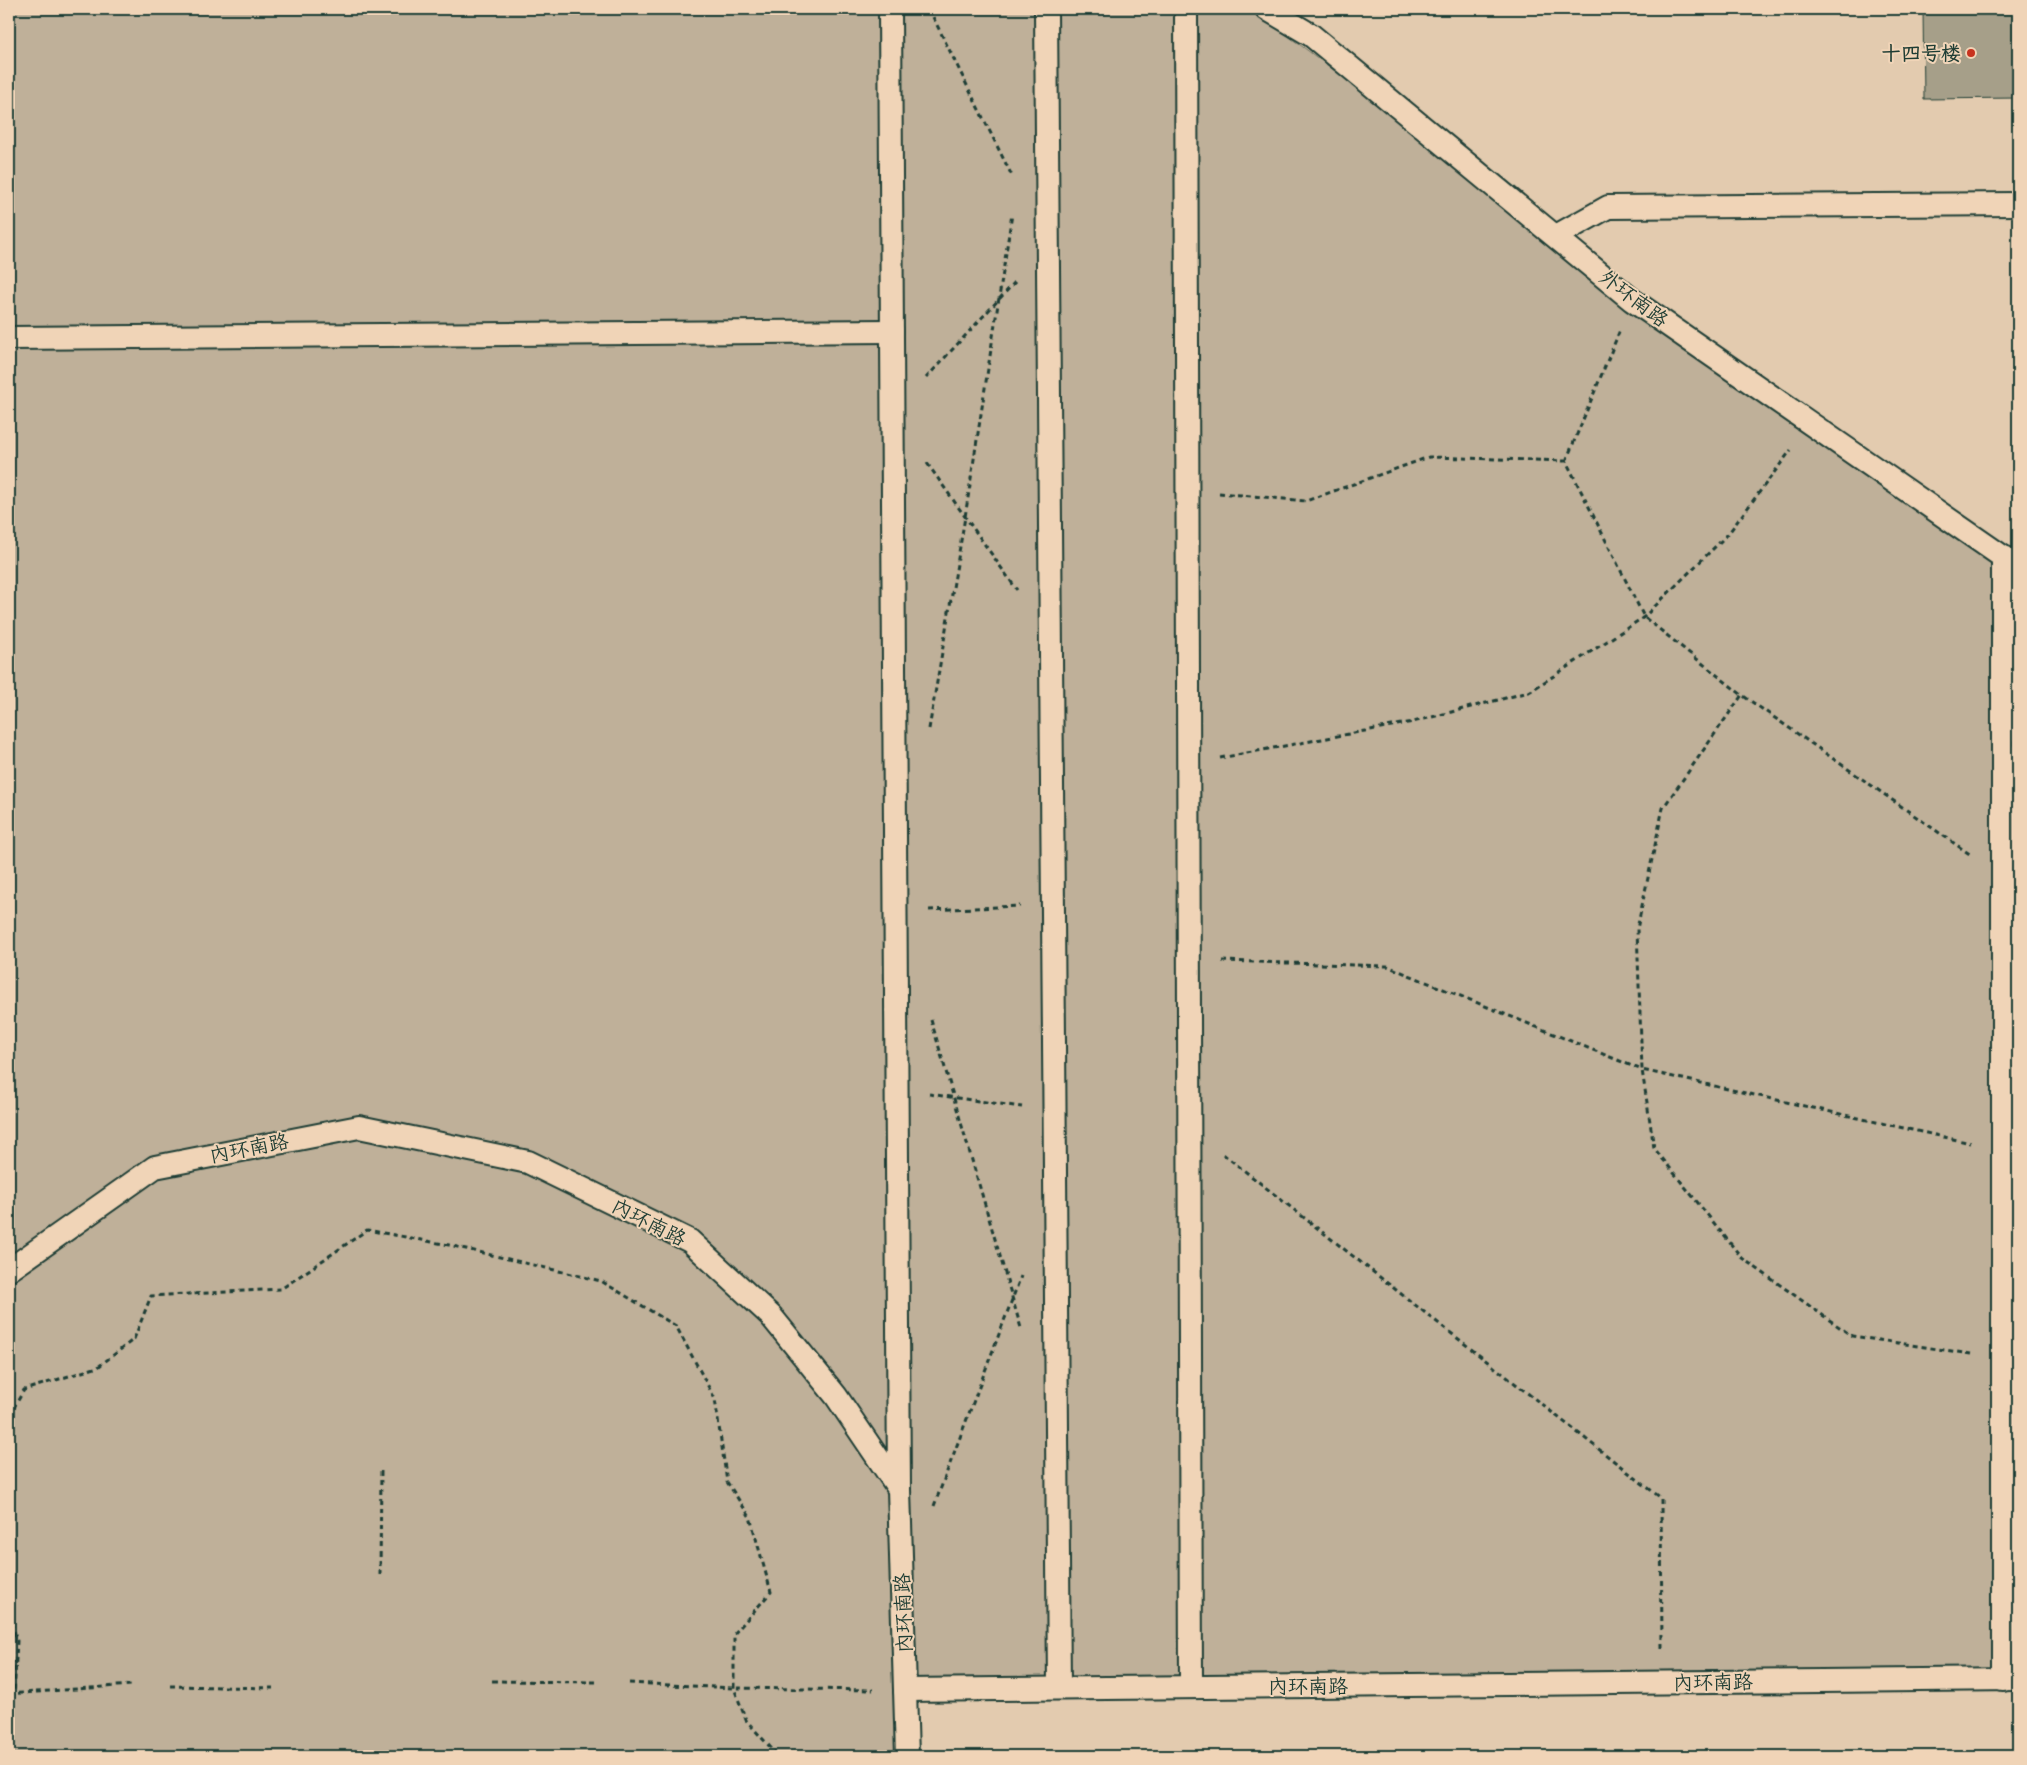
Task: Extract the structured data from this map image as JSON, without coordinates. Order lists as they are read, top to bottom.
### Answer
{
  "streets": {
    "lane": ["外环南路", "内环南路"]
  },
  "places": ["十四号楼"]
}
